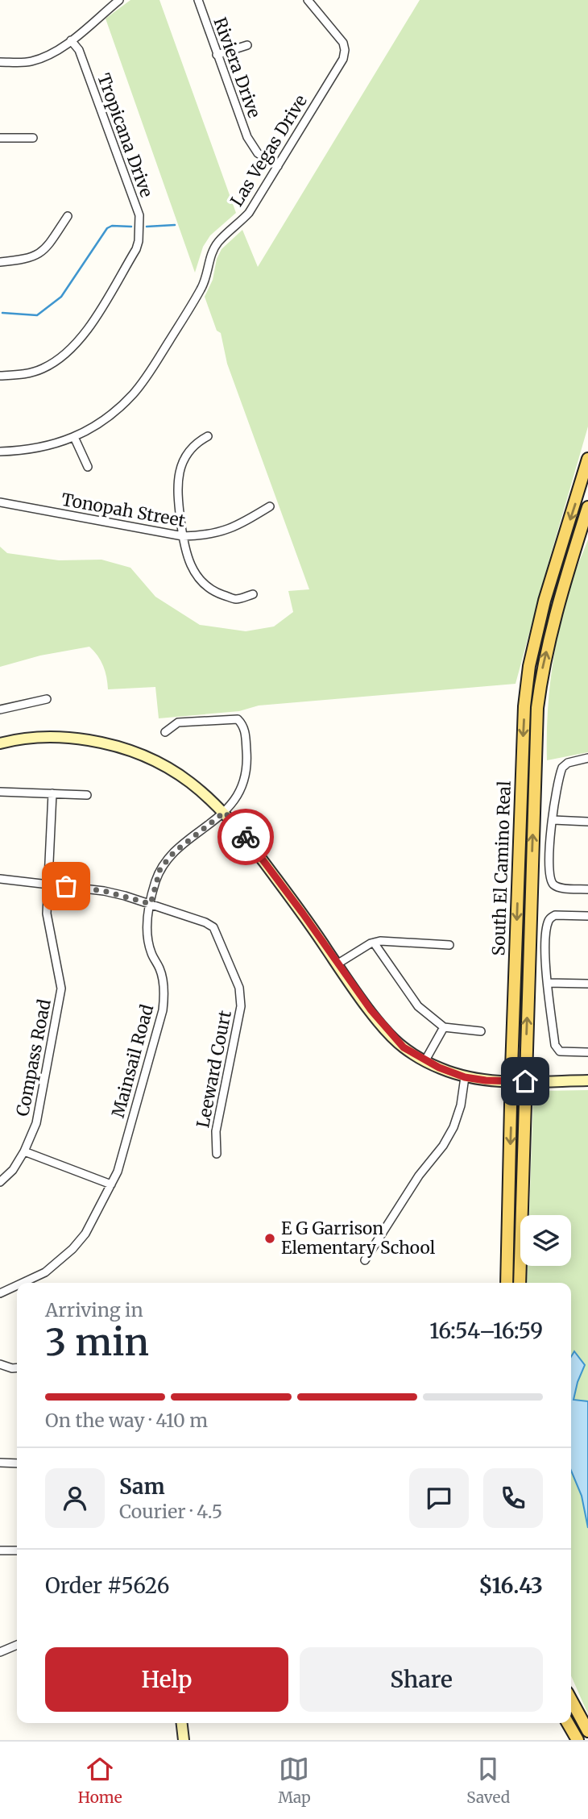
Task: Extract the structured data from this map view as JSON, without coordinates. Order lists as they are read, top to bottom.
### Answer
{
  "streets": {
    "main road": ["South El Camino Real"],
    "street": [
      "Riviera Drive",
      "Tropicana Drive",
      "Las Vegas Drive",
      "Tonopah Street",
      "Compass Road",
      "Mainsail Road",
      "Leeward Court"
    ]
  },
  "crossings": [
    ["Riviera Drive", "Las Vegas Drive"],
    ["Mainsail Road", "Leeward Court"]
  ],
  "places": ["E G Garrison Elementary School"],
  "page": {
    "heading": ["3 min", "Arriving in", "16:54–16:59"],
    "panel": [
      "Sam",
      "Courier · 4.5",
      "Order #5626",
      "$16.43"
    ],
    "bar": "On the way · 410 m",
    "buttons": ["Help", "Share"],
    "tabs": ["Home", "Map", "Saved"]
  }
}
